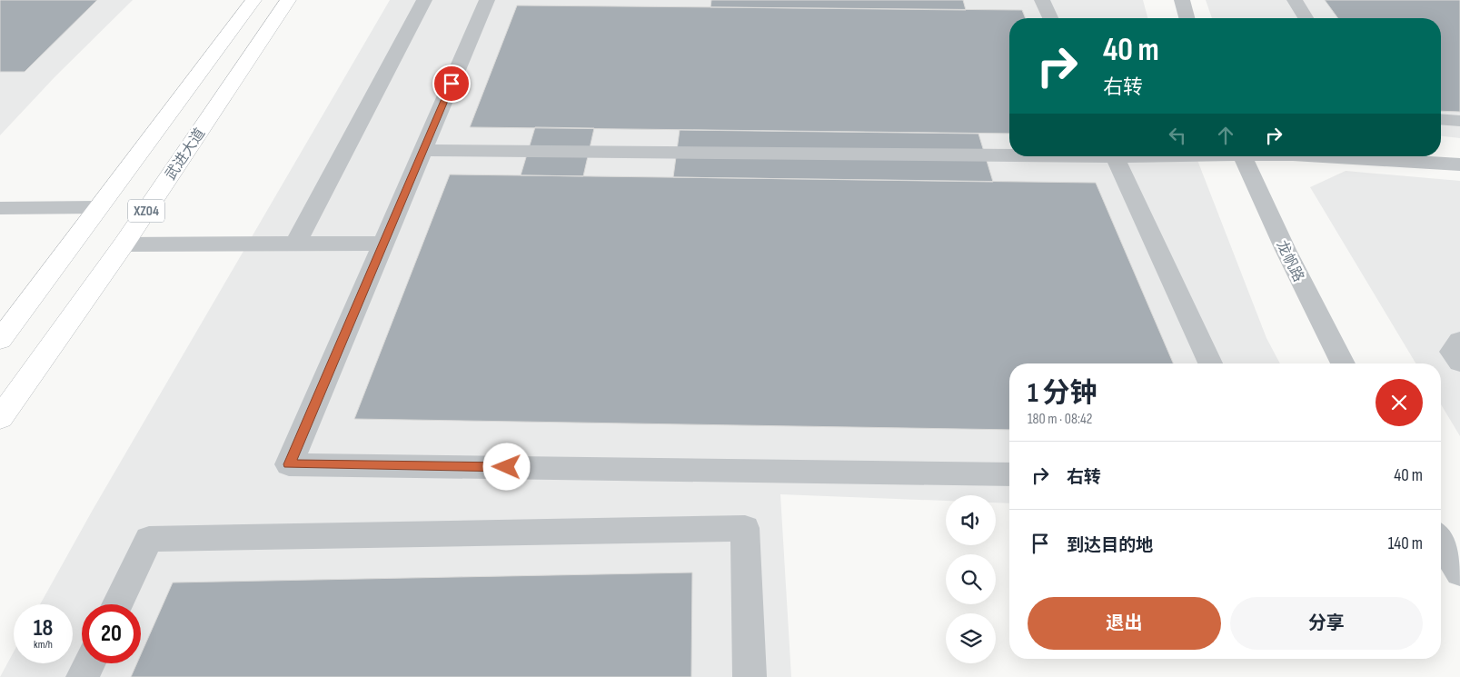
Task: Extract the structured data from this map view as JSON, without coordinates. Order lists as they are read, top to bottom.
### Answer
{
  "streets": {
    "main road": ["武进大道", "XZ04"],
    "street": ["龙帆路"]
  },
  "page": {
    "turn": ["40 m", "右转"],
    "heading": ["1 分钟", "180 m · 08:42"],
    "list": [
      {
        "name": "右转",
        "value": "40 m"
      },
      {
        "name": "到达目的地",
        "value": "140 m"
      }
    ],
    "buttons": ["退出", "分享"],
    "speed": "18 km/h",
    "limit": "20"
  }
}
